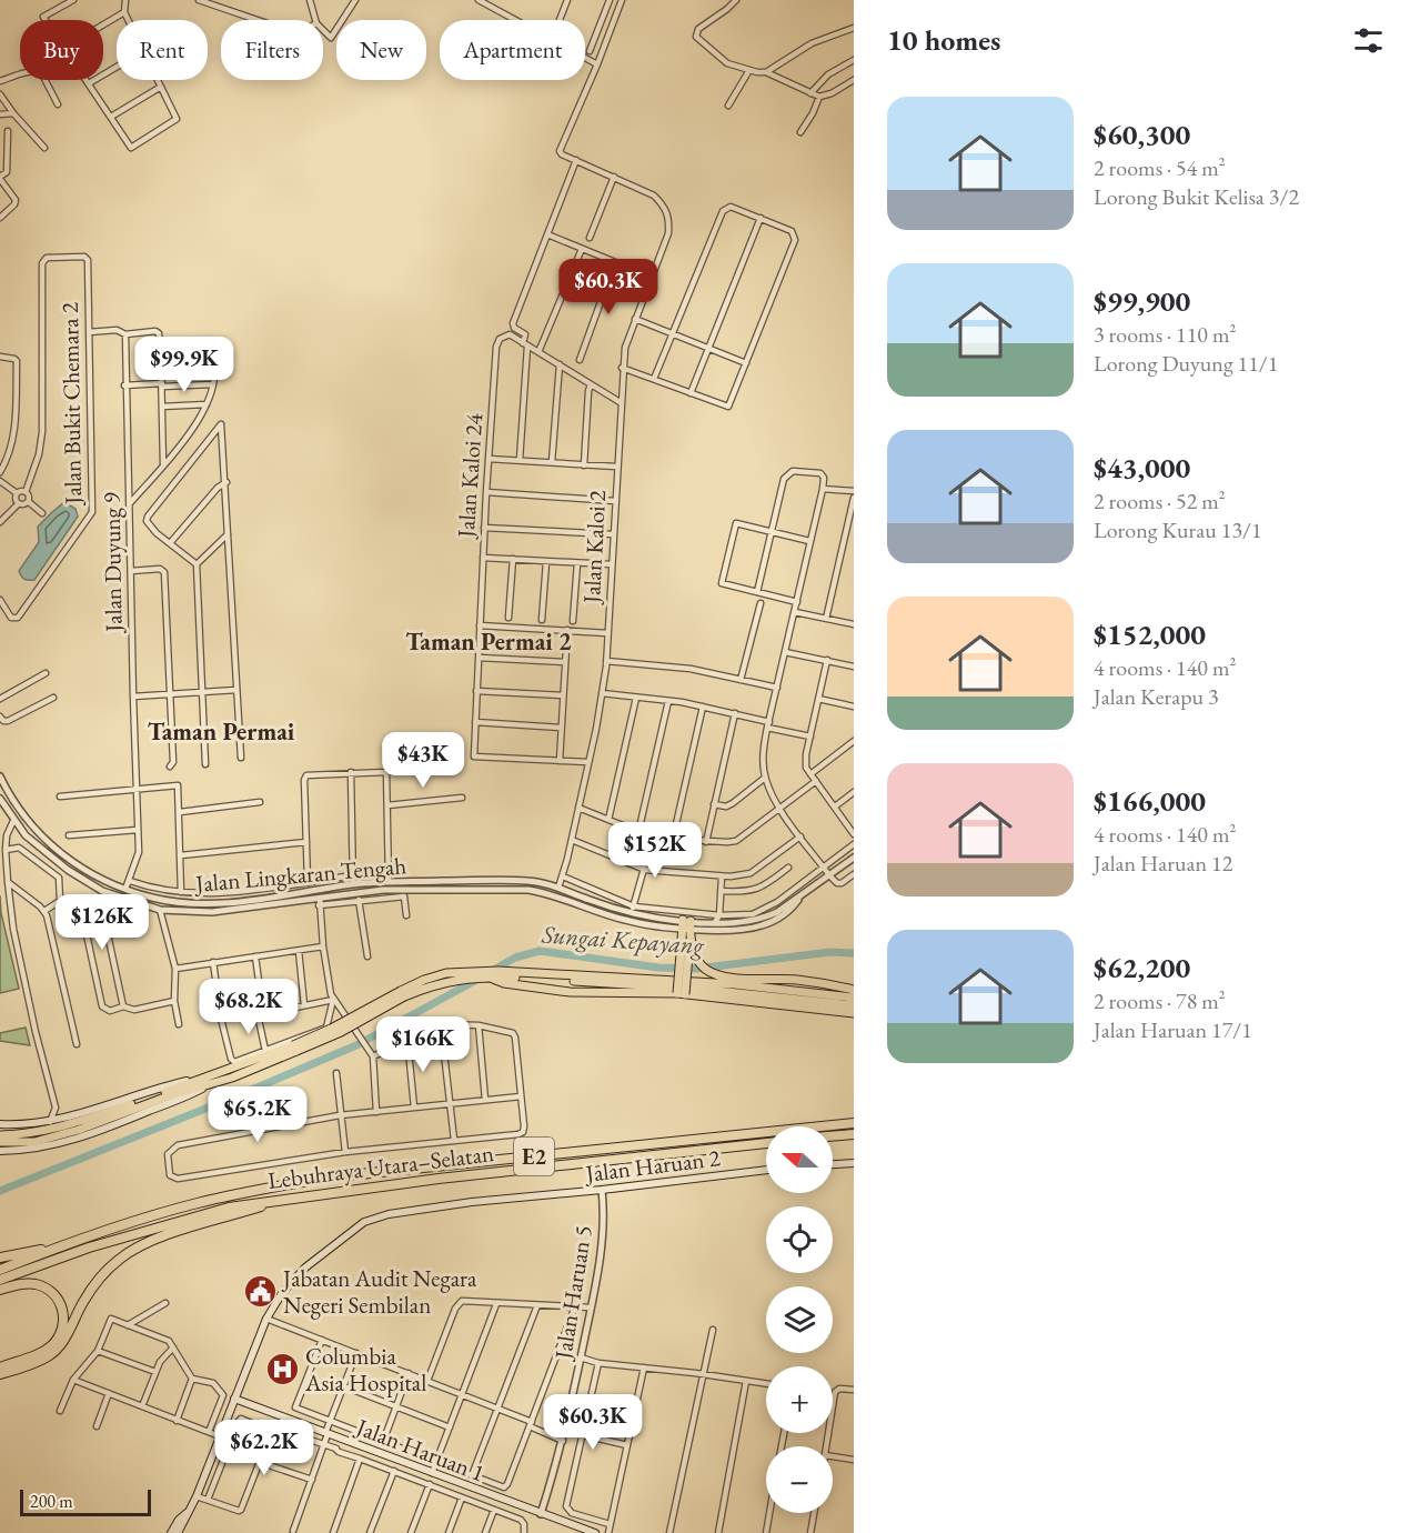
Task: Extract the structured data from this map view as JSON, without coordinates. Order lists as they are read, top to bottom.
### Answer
{
  "streets": {
    "highway": ["E2", "Lebuhraya Utara–Selatan"],
    "main road": ["Jalan Haruan 2", "Jalan Haruan 1"],
    "street": [
      "Jalan Bukit Chemara 2",
      "Jalan Kaloi 24",
      "Jalan Kaloi 2",
      "Jalan Duyung 9",
      "Jalan Lingkaran Tengah",
      "Jalan Haruan 5"
    ]
  },
  "crossings": [
    ["Jalan Kaloi 24", "Jalan Kaloi 2"],
    ["Jalan Kaloi 2", "Jalan Lingkaran Tengah"],
    ["Jalan Duyung 9", "Jalan Lingkaran Tengah"],
    ["Jalan Haruan 2", "Jalan Haruan 5"],
    ["Jalan Haruan 2", "Jalan Haruan 1"],
    ["Jalan Haruan 5", "Jalan Haruan 1"]
  ],
  "districts": ["Taman Permai 2", "Taman Permai"],
  "water": ["Sungai Kepayang"],
  "places": {
    "public building": ["Jabatan Audit Negara Negeri Sembilan"],
    "hospital": ["Columbia Asia Hospital"]
  },
  "scale_bar": "200 m",
  "north": "left",
  "page": {
    "heading": "10 homes",
    "chip": [
      "Buy",
      "Rent",
      "Filters",
      "New",
      "Apartment"
    ],
    "list": [
      {
        "name": "$60,300",
        "note": "2 rooms · 54 m² · Lorong Bukit Kelisa 3/2"
      },
      {
        "name": "$99,900",
        "note": "3 rooms · 110 m² · Lorong Duyung 11/1"
      },
      {
        "name": "$43,000",
        "note": "2 rooms · 52 m² · Lorong Kurau 13/1"
      },
      {
        "name": "$152,000",
        "note": "4 rooms · 140 m² · Jalan Kerapu 3"
      },
      {
        "name": "$166,000",
        "note": "4 rooms · 140 m² · Jalan Haruan 12"
      },
      {
        "name": "$62,200",
        "note": "2 rooms · 78 m² · Jalan Haruan 17/1"
      }
    ],
    "price": [
      "$60.3K",
      "$99.9K",
      "$43K",
      "$152K",
      "$126K",
      "$68.2K",
      "$166K",
      "$65.2K",
      "$60.3K",
      "$62.2K"
    ],
    "map_buttons": ["+", "−"],
    "scale": "200 m"
  }
}
